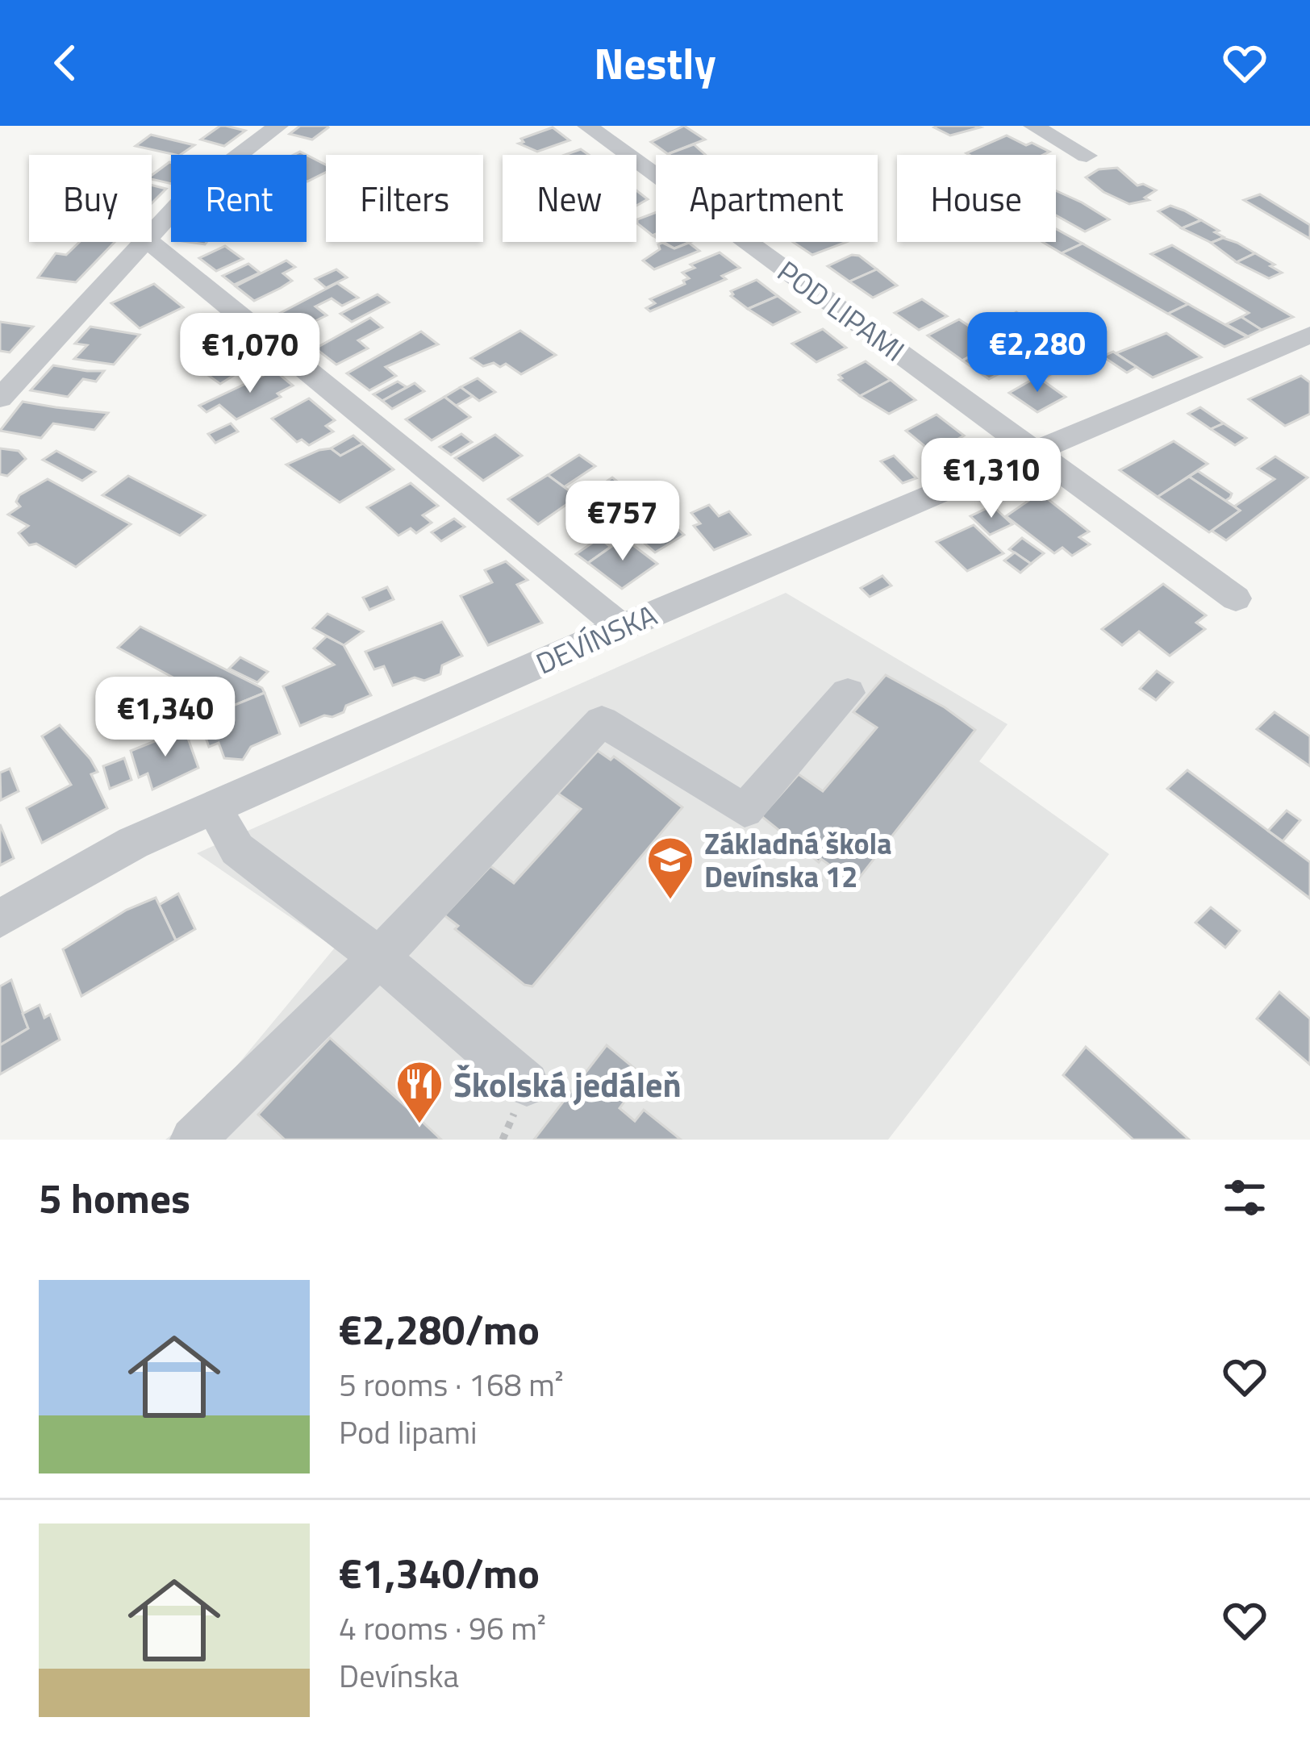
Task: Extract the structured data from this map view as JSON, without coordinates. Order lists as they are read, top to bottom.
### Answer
{
  "streets": {
    "street": ["POD LIPAMI", "DEVÍNSKA"]
  },
  "crossings": [
    ["POD LIPAMI", "DEVÍNSKA"]
  ],
  "places": {
    "school or university": ["Základná škola Devínska 12"],
    "restaurant": ["Školská jedáleň"]
  },
  "page": {
    "header": "Nestly",
    "chip": [
      "Buy",
      "Rent",
      "Filters",
      "New",
      "Apartment",
      "House"
    ],
    "price": [
      "€2,280",
      "€1,070",
      "€1,310",
      "€757",
      "€1,340"
    ],
    "heading": "5 homes",
    "list": [
      {
        "name": "€2,280/mo",
        "note": "5 rooms · 168 m² · Pod lipami"
      },
      {
        "name": "€1,340/mo",
        "note": "4 rooms · 96 m² · Devínska"
      }
    ]
  }
}
